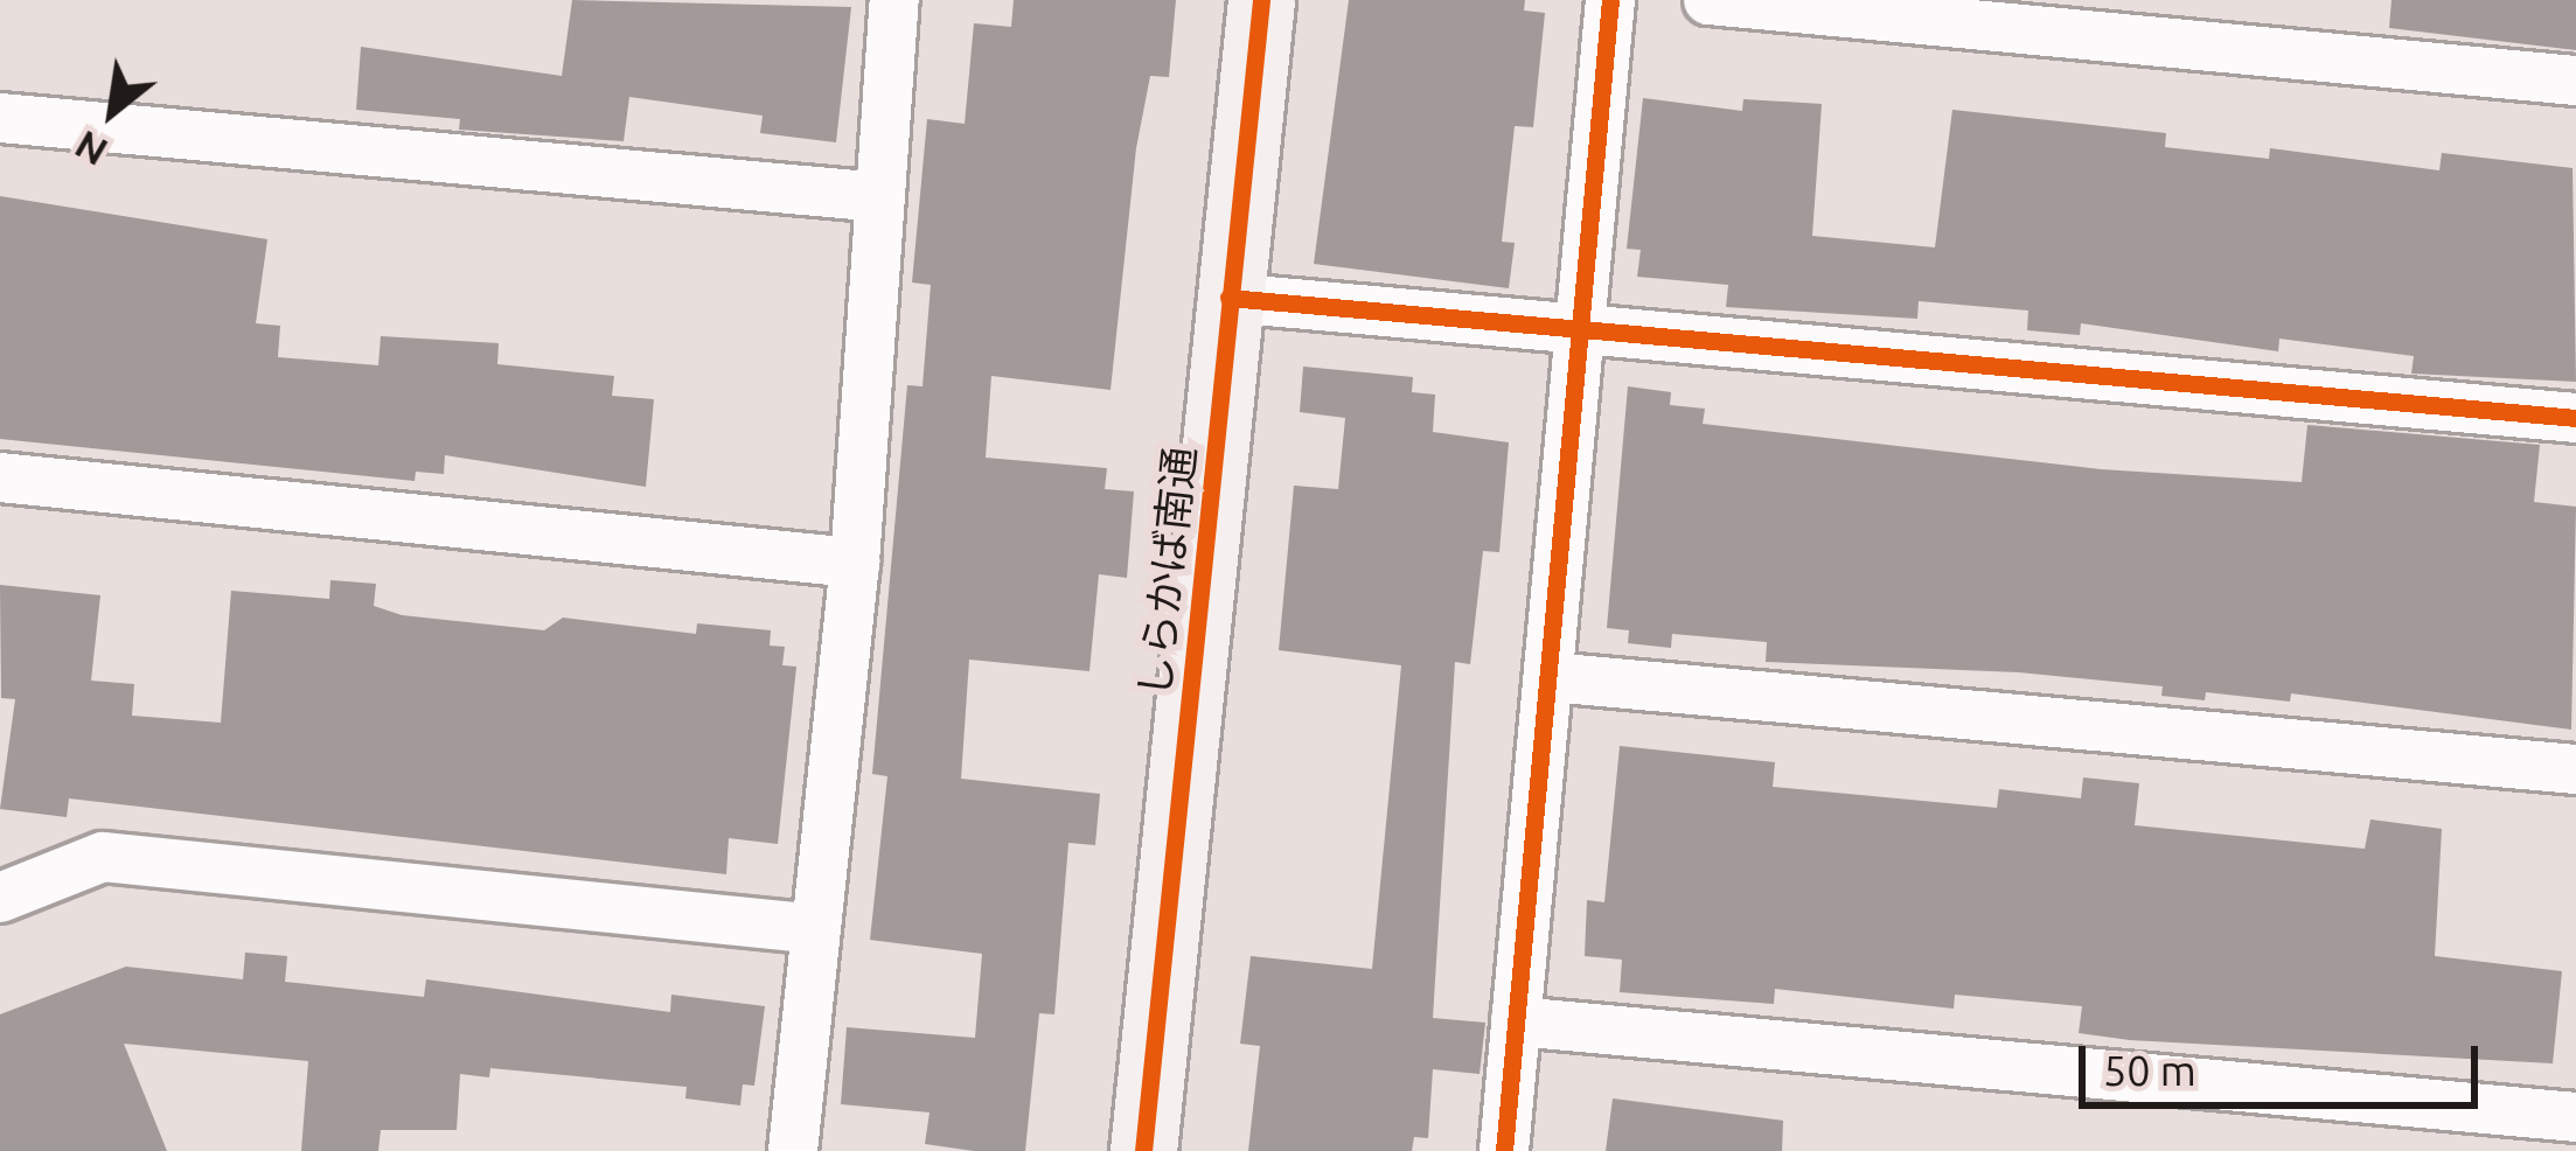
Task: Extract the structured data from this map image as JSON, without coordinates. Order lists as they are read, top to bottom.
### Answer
{
  "streets": {
    "street": ["しらかば南通"]
  },
  "scale_bar": "50 m",
  "north": "bottom left"
}
